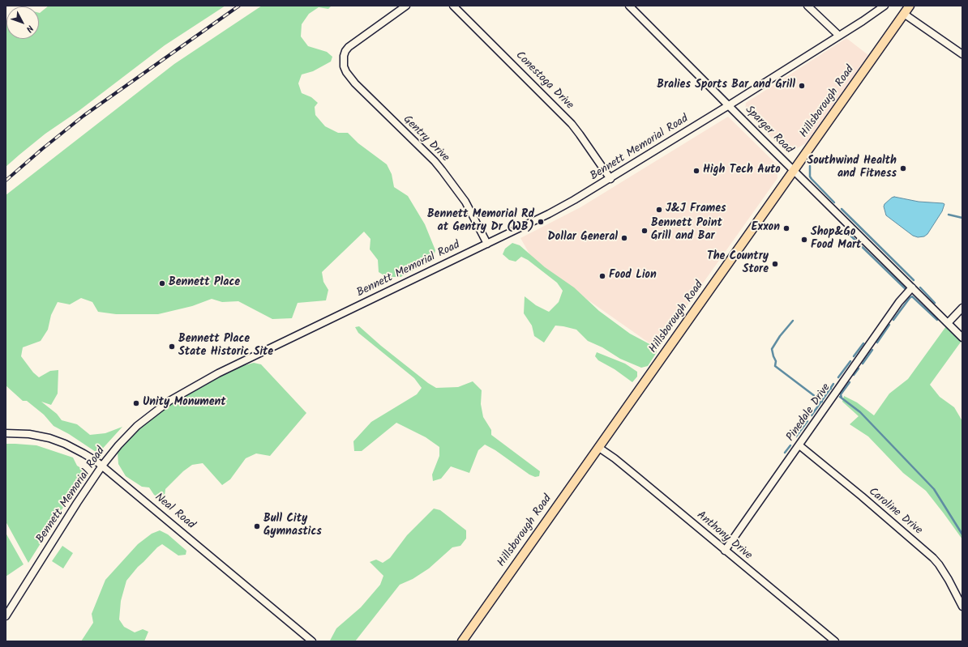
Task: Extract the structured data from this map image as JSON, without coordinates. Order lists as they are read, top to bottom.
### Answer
{
  "streets": {
    "main road": ["Hillsborough Road"],
    "street": [
      "Conestoga Drive",
      "Sparger Road",
      "Gentry Drive",
      "Bennett Memorial Road",
      "Pinedale Drive",
      "Neal Road",
      "Caroline Drive",
      "Anthony Drive"
    ]
  },
  "crossings": [
    ["Conestoga Drive", "Bennett Memorial Road"],
    ["Hillsborough Road", "Sparger Road"],
    ["Hillsborough Road", "Anthony Drive"],
    ["Sparger Road", "Bennett Memorial Road"],
    ["Sparger Road", "Pinedale Drive"],
    ["Gentry Drive", "Bennett Memorial Road"],
    ["Bennett Memorial Road", "Neal Road"],
    ["Pinedale Drive", "Caroline Drive"],
    ["Pinedale Drive", "Anthony Drive"]
  ],
  "places": [
    "Bralies Sports Bar and Grill",
    "Southwind Health and Fitness",
    "High Tech Auto",
    "J&J Frames",
    "Bennett Memorial Rd at Gentry Dr (WB)",
    "Exxon",
    "Bennett Point Grill and Bar",
    "Dollar General",
    "Shop&Go Food Mart",
    "The Country Store",
    "Food Lion",
    "Bennett Place",
    "Bennett Place State Historic Site",
    "Unity Monument",
    "Bull City Gymnastics"
  ],
  "north": "bottom right"
}
